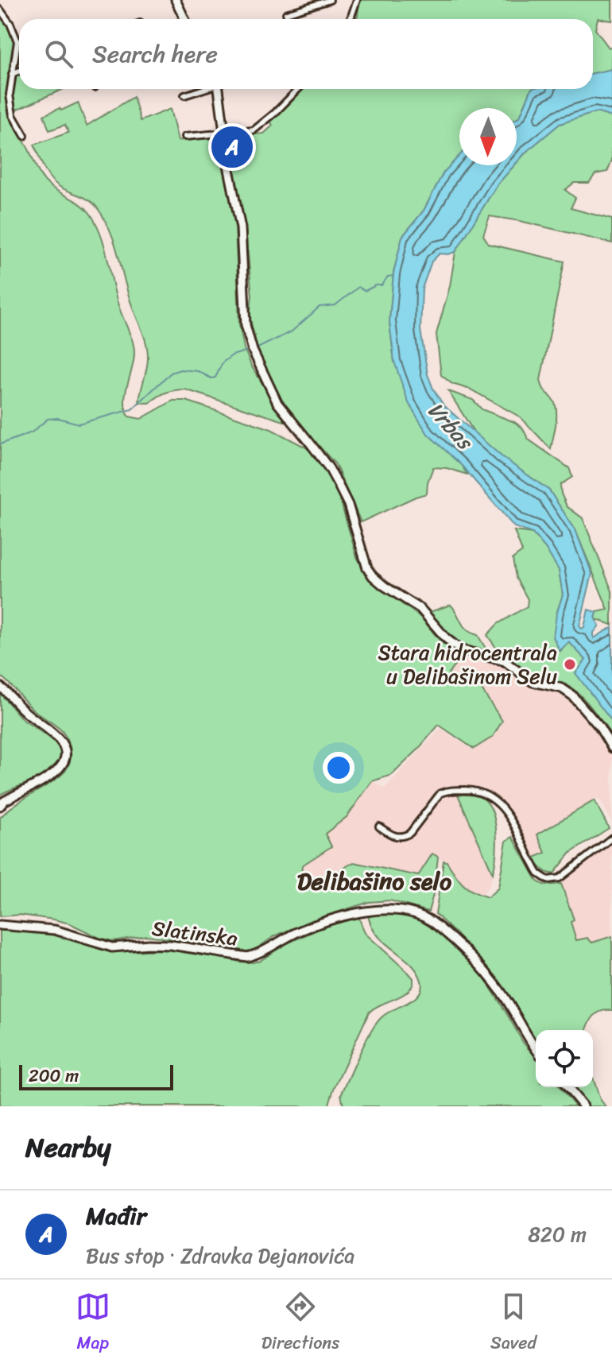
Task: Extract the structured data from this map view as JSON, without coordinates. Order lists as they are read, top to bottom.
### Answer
{
  "streets": {
    "street": ["Slatinska"]
  },
  "districts": ["Delibašino selo"],
  "water": ["Vrbas"],
  "places": ["Stara hidrocentrala u Delibašinom Selu"],
  "scale_bar": "200 m",
  "north": "bottom",
  "page": {
    "search": "Search here",
    "pins": "A",
    "scale": "200 m",
    "heading": "Nearby",
    "list": [
      {
        "mark": "A",
        "name": "Mađir",
        "note": "Bus stop · Zdravka Dejanovića",
        "value": "820 m"
      }
    ],
    "nav": ["Map", "Directions", "Saved"]
  }
}
